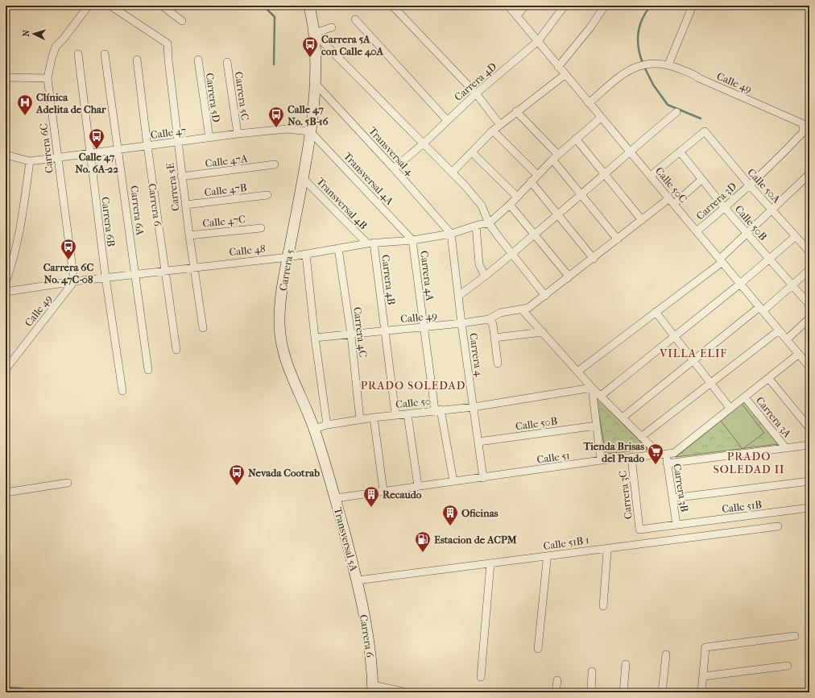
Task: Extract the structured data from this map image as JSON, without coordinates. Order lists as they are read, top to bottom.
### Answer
{
  "streets": {
    "main road": ["Carrera 6", "Carrera 5", "Transversal 5A"],
    "street": [
      "Carrera 4D",
      "Calle 49",
      "Carrera 5C",
      "Carrera 5D",
      "Calle 47",
      "Carrera 6C",
      "Transversal 4",
      "Calle 47A",
      "Transversal 4A",
      "Calle 50C",
      "Calle 50A",
      "Carrera 5E",
      "Calle 47B",
      "Carrera 3D",
      "Transversal 4B",
      "Carrera 6A",
      "Calle 47C",
      "Carrera 6B",
      "Calle 50B",
      "Calle 48",
      "Carrera 4A",
      "Carrera 4B",
      "Carrera 4C",
      "Carrera 4",
      "Calle 50",
      "Carrera 3A",
      "Calle 51",
      "Carrera 3B",
      "Carrera 3C",
      "Calle 51B",
      "Calle 51B 1"
    ]
  },
  "crossings": [
    ["Carrera 4D", "Transversal 4"],
    ["Carrera 4D", "Calle 50C"],
    ["Calle 49", "Carrera 6C"],
    ["Calle 49", "Calle 50C"],
    ["Calle 49", "Carrera 3D"],
    ["Calle 49", "Calle 48"],
    ["Calle 49", "Carrera 5"],
    ["Calle 49", "Carrera 4A"],
    ["Calle 49", "Carrera 4B"],
    ["Calle 49", "Carrera 4C"],
    ["Calle 49", "Carrera 4"],
    ["Carrera 5C", "Calle 47"],
    ["Carrera 5D", "Calle 47"],
    ["Calle 47", "Carrera 6C"],
    ["Calle 47", "Transversal 4A"],
    ["Calle 47", "Carrera 5E"],
    ["Calle 47", "Carrera 6"],
    ["Calle 47", "Carrera 6A"],
    ["Calle 47", "Carrera 6B"],
    ["Calle 47", "Carrera 5"],
    ["Carrera 6C", "Calle 48"],
    ["Transversal 4", "Calle 48"],
    ["Transversal 4", "Carrera 5"],
    ["Transversal 4", "Carrera 4"],
    ["Calle 47A", "Carrera 5E"],
    ["Transversal 4A", "Calle 48"],
    ["Transversal 4A", "Carrera 5"],
    ["Transversal 4A", "Carrera 4A"],
    ["Calle 50C", "Carrera 3D"],
    ["Calle 50C", "Calle 51"],
    ["Calle 50A", "Carrera 3D"],
    ["Calle 50A", "Calle 50B"],
    ["Carrera 5E", "Calle 47B"],
    ["Carrera 5E", "Calle 47C"],
    ["Carrera 5E", "Calle 48"],
    ["Carrera 3D", "Calle 50B"],
    ["Transversal 4B", "Calle 48"],
    ["Transversal 4B", "Carrera 5"],
    ["Transversal 4B", "Carrera 4B"],
    ["Carrera 6", "Calle 48"],
    ["Carrera 6", "Transversal 5A"],
    ["Carrera 6", "Calle 51B 1"],
    ["Carrera 6A", "Calle 48"],
    ["Carrera 6B", "Calle 48"],
    ["Calle 50B", "Carrera 4"],
    ["Calle 48", "Carrera 5"],
    ["Calle 48", "Carrera 4A"],
    ["Calle 48", "Carrera 4B"],
    ["Calle 48", "Carrera 4C"],
    ["Calle 48", "Carrera 4"],
    ["Carrera 5", "Calle 50"],
    ["Carrera 5", "Calle 51"],
    ["Carrera 5", "Transversal 5A"],
    ["Carrera 4A", "Calle 50"],
    ["Carrera 4A", "Calle 51"],
    ["Carrera 4B", "Calle 50"],
    ["Carrera 4C", "Calle 50"],
    ["Carrera 4", "Calle 50"],
    ["Carrera 4", "Calle 51"],
    ["Carrera 3A", "Calle 51"],
    ["Calle 51", "Carrera 3B"],
    ["Calle 51", "Carrera 3C"],
    ["Calle 51", "Transversal 5A"],
    ["Carrera 3B", "Calle 51B"],
    ["Carrera 3C", "Calle 51B"],
    ["Transversal 5A", "Calle 51B 1"]
  ],
  "districts": ["VILLA ELIF", "PRADO SOLEDAD", "PRADO SOLEDAD II"],
  "places": {
    "bus stop": [
      "Carrera 5A con Calle 40A",
      "Calle 47 No. 5B-16",
      "Calle 47 No. 6A-22",
      "Carrera 6C No. 47C-08",
      "Nevada Cootrab"
    ],
    "hospital": ["Clínica Adelita de Char"],
    "supermarket": ["Tienda Brisas del Prado"],
    "building": ["Recaudo", "Oficinas"],
    "fuel station": ["Estacion de ACPM"]
  },
  "north": "left"
}
